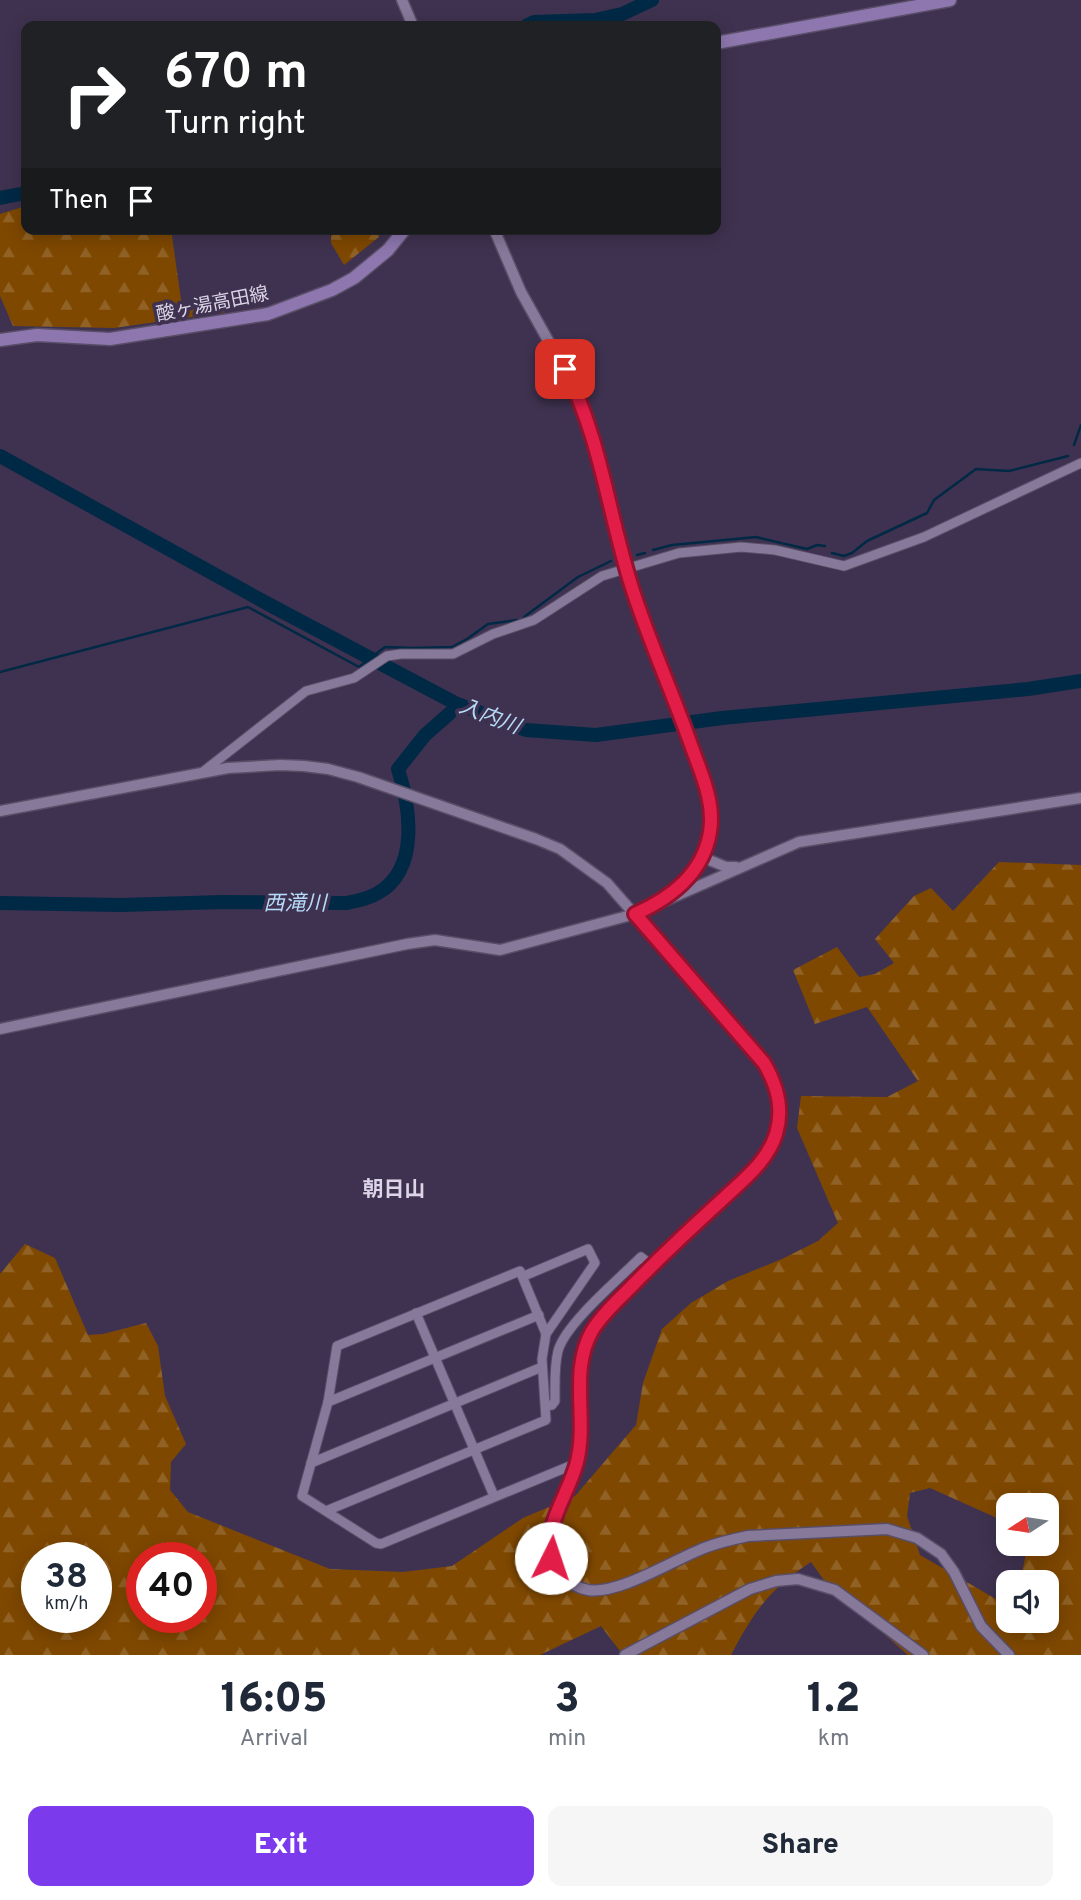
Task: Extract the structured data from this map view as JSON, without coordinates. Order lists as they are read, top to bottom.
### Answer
{
  "streets": {
    "main road": ["酸ヶ湯高田線"]
  },
  "districts": ["朝日山"],
  "water": ["入内川", "西滝川"],
  "north": "left",
  "page": {
    "turn": ["670 m", "Turn right"],
    "then": "Then",
    "speed": "38 km/h",
    "limit": "40",
    "eta": [
      "16:05",
      "Arrival",
      "3",
      "min",
      "1.2",
      "km"
    ],
    "buttons": ["Exit", "Share"]
  }
}
